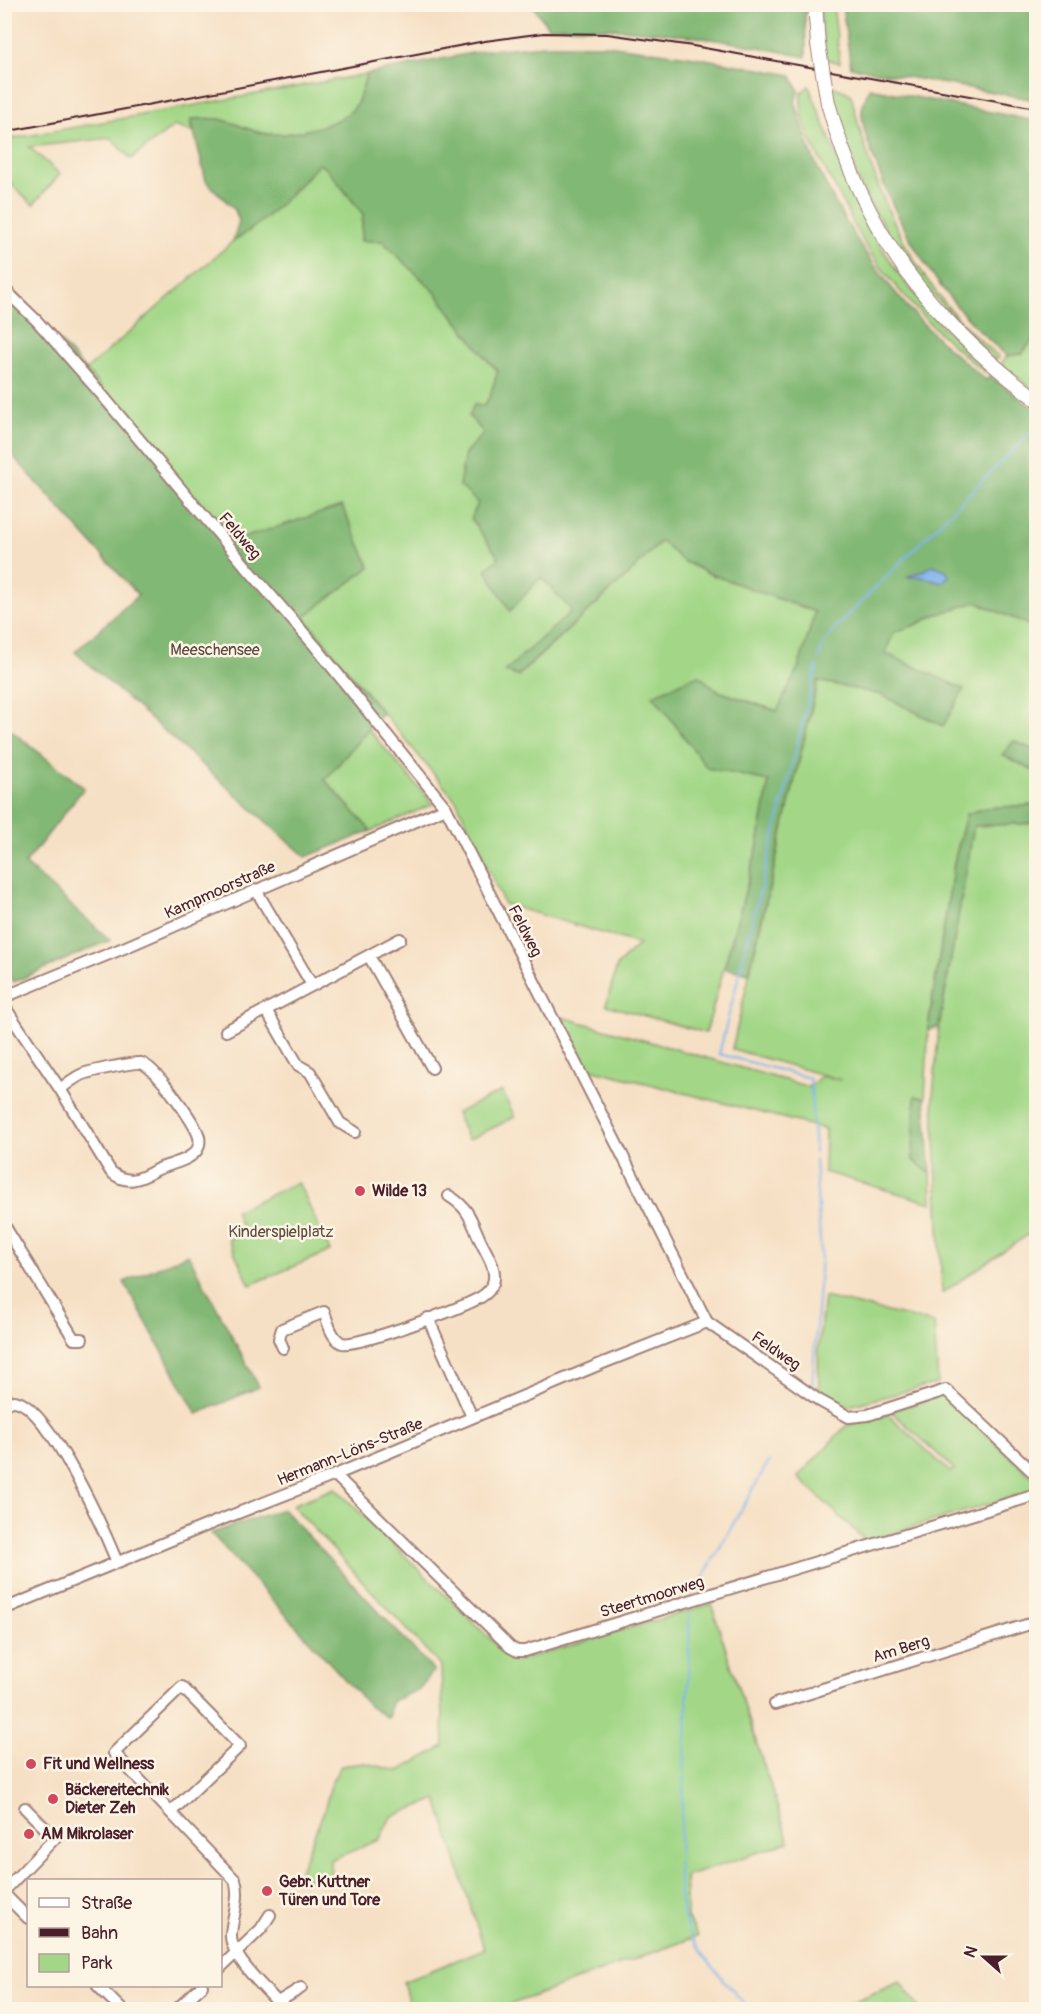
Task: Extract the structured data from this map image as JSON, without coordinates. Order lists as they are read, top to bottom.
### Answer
{
  "streets": {
    "street": [
      "Feldweg",
      "Kampmoorstraße",
      "Hermann-Löns-Straße",
      "Steertmoorweg",
      "Am Berg"
    ]
  },
  "crossings": [
    ["Feldweg", "Kampmoorstraße"],
    ["Feldweg", "Hermann-Löns-Straße"],
    ["Hermann-Löns-Straße", "Steertmoorweg"]
  ],
  "parks": ["Meeschensee", "Kinderspielplatz"],
  "places": [
    "Wilde 13",
    "Fit und Wellness",
    "Bäckereitechnik Dieter Zeh",
    "AM Mikrolaser",
    "Gebr. Kuttner Türen und Tore"
  ],
  "legend": ["Straße", "Bahn", "Park"],
  "north": "left"
}
